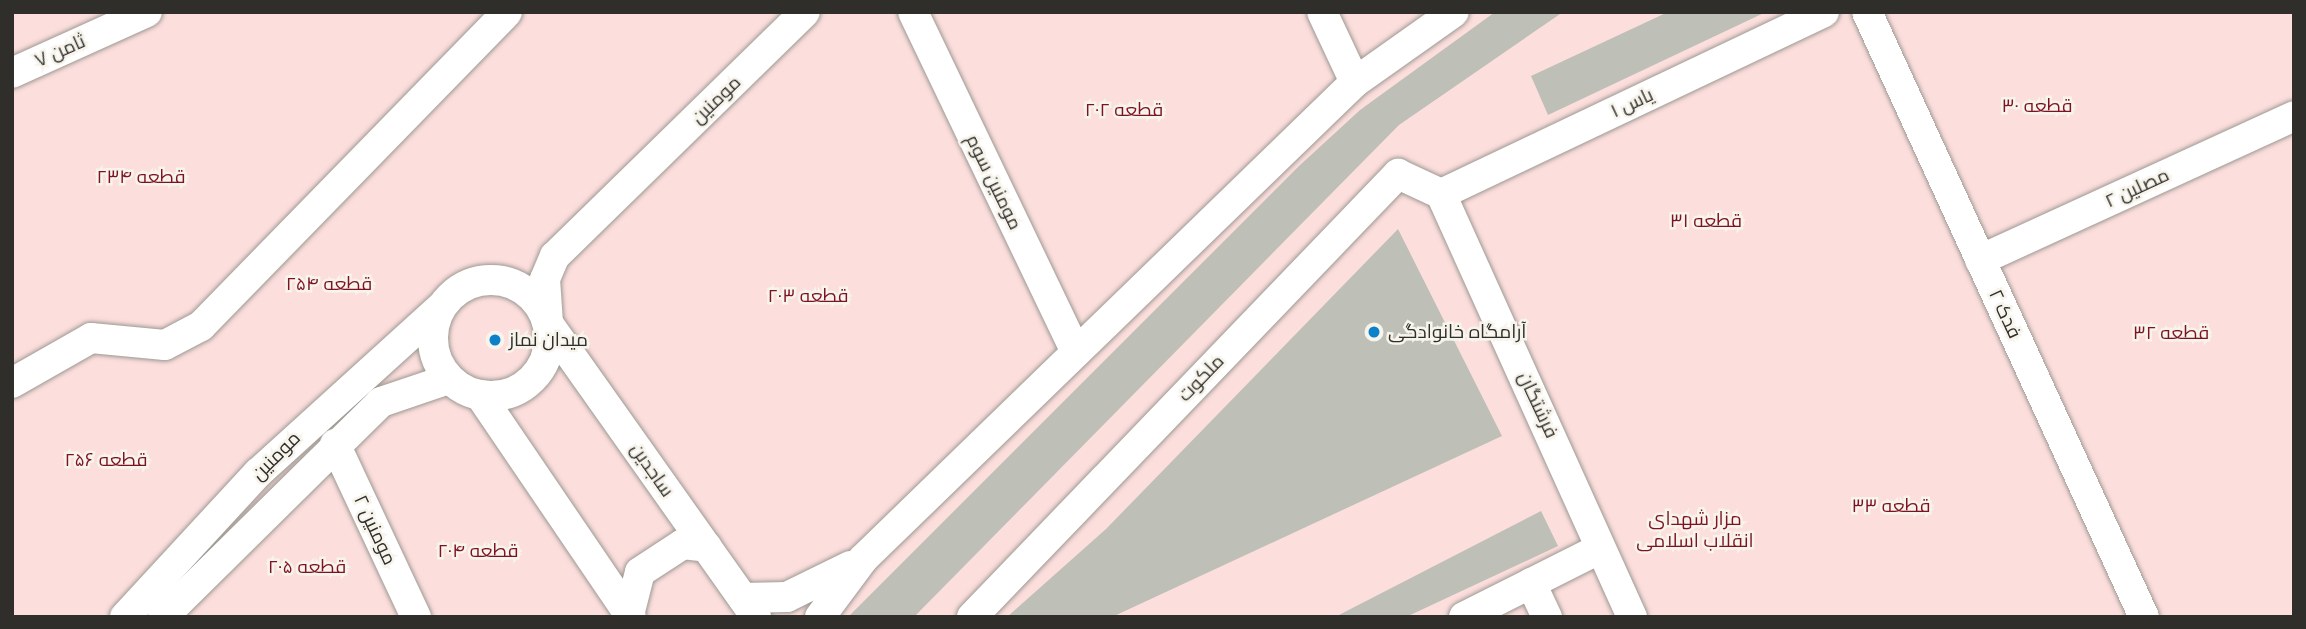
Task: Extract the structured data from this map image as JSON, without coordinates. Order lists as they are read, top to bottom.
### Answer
{
  "streets": {
    "street": [
      "ثامن ۷",
      "مومنین",
      "یاس ۱",
      "مومنین سوم",
      "مصلین ۲",
      "فدک ۲",
      "ملکوت",
      "فرشتگان",
      "ساجدین",
      "مومنین ۲"
    ]
  },
  "crossings": [
    ["مومنین", "ساجدین"],
    ["مومنین", "مومنین ۲"],
    ["یاس ۱", "ملکوت"],
    ["یاس ۱", "فرشتگان"],
    ["مصلین ۲", "فدک ۲"],
    ["ملکوت", "فرشتگان"]
  ],
  "parks": [
    "قطعه ۳۰",
    "قطعه ۲۰۲",
    "قطعه ۲۳۴",
    "قطعه ۳۱",
    "قطعه ۲۵۴",
    "قطعه ۲۰۳",
    "قطعه ۳۲",
    "قطعه ۲۵۶",
    "قطعه ۳۳",
    "مزار شهدای انقلاب اسلامی",
    "قطعه ۲۰۴",
    "قطعه ۲۰۵"
  ],
  "places": ["آرامگاه خانوادگی", "میدان نماز"]
}
